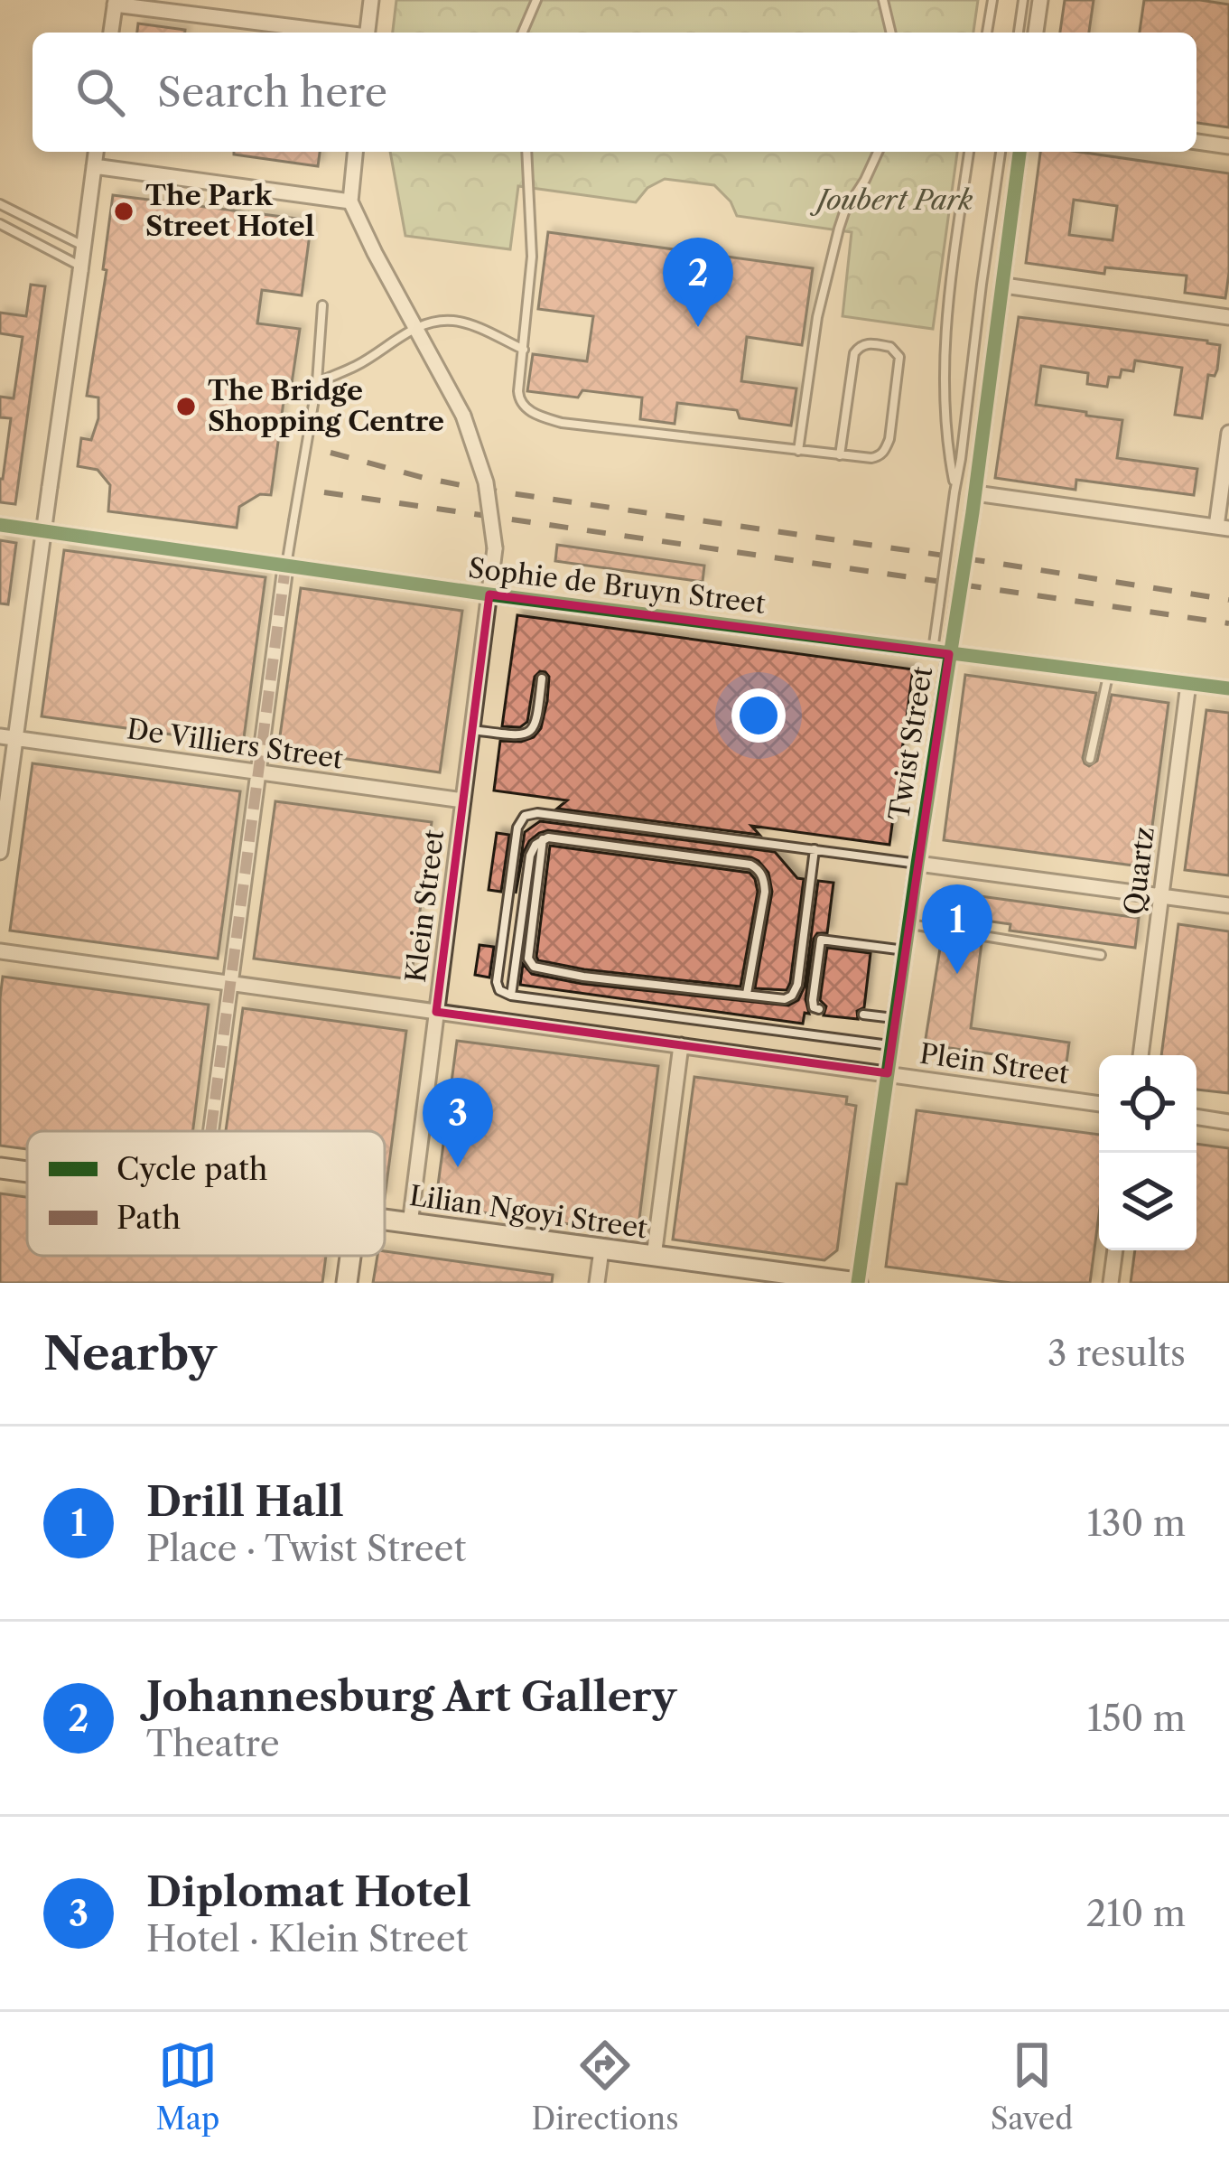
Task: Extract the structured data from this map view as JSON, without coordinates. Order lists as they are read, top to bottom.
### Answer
{
  "streets": {
    "street": [
      "Sophie de Bruyn Street",
      "Twist Street",
      "De Villiers Street",
      "Quartz",
      "Klein Street",
      "Plein Street",
      "Lilian Ngoyi Street"
    ]
  },
  "crossings": [
    ["Sophie de Bruyn Street", "Twist Street"],
    ["Sophie de Bruyn Street", "Quartz"],
    ["Sophie de Bruyn Street", "Klein Street"],
    ["Twist Street", "Plein Street"],
    ["Twist Street", "Lilian Ngoyi Street"],
    ["De Villiers Street", "Klein Street"],
    ["Klein Street", "Plein Street"],
    ["Klein Street", "Lilian Ngoyi Street"]
  ],
  "parks": ["Joubert Park"],
  "places": ["The Park Street Hotel", "The Bridge Shopping Centre"],
  "legend": ["Cycle path", "Path"],
  "page": {
    "search": "Search here",
    "pins": ["2", "1", "3"],
    "heading": ["Nearby", "3 results"],
    "list": [
      {
        "mark": "1",
        "name": "Drill Hall",
        "note": "Place · Twist Street",
        "value": "130 m"
      },
      {
        "mark": "2",
        "name": "Johannesburg Art Gallery",
        "note": "Theatre",
        "value": "150 m"
      },
      {
        "mark": "3",
        "name": "Diplomat Hotel",
        "note": "Hotel · Klein Street",
        "value": "210 m"
      }
    ],
    "nav": ["Map", "Directions", "Saved"]
  }
}
